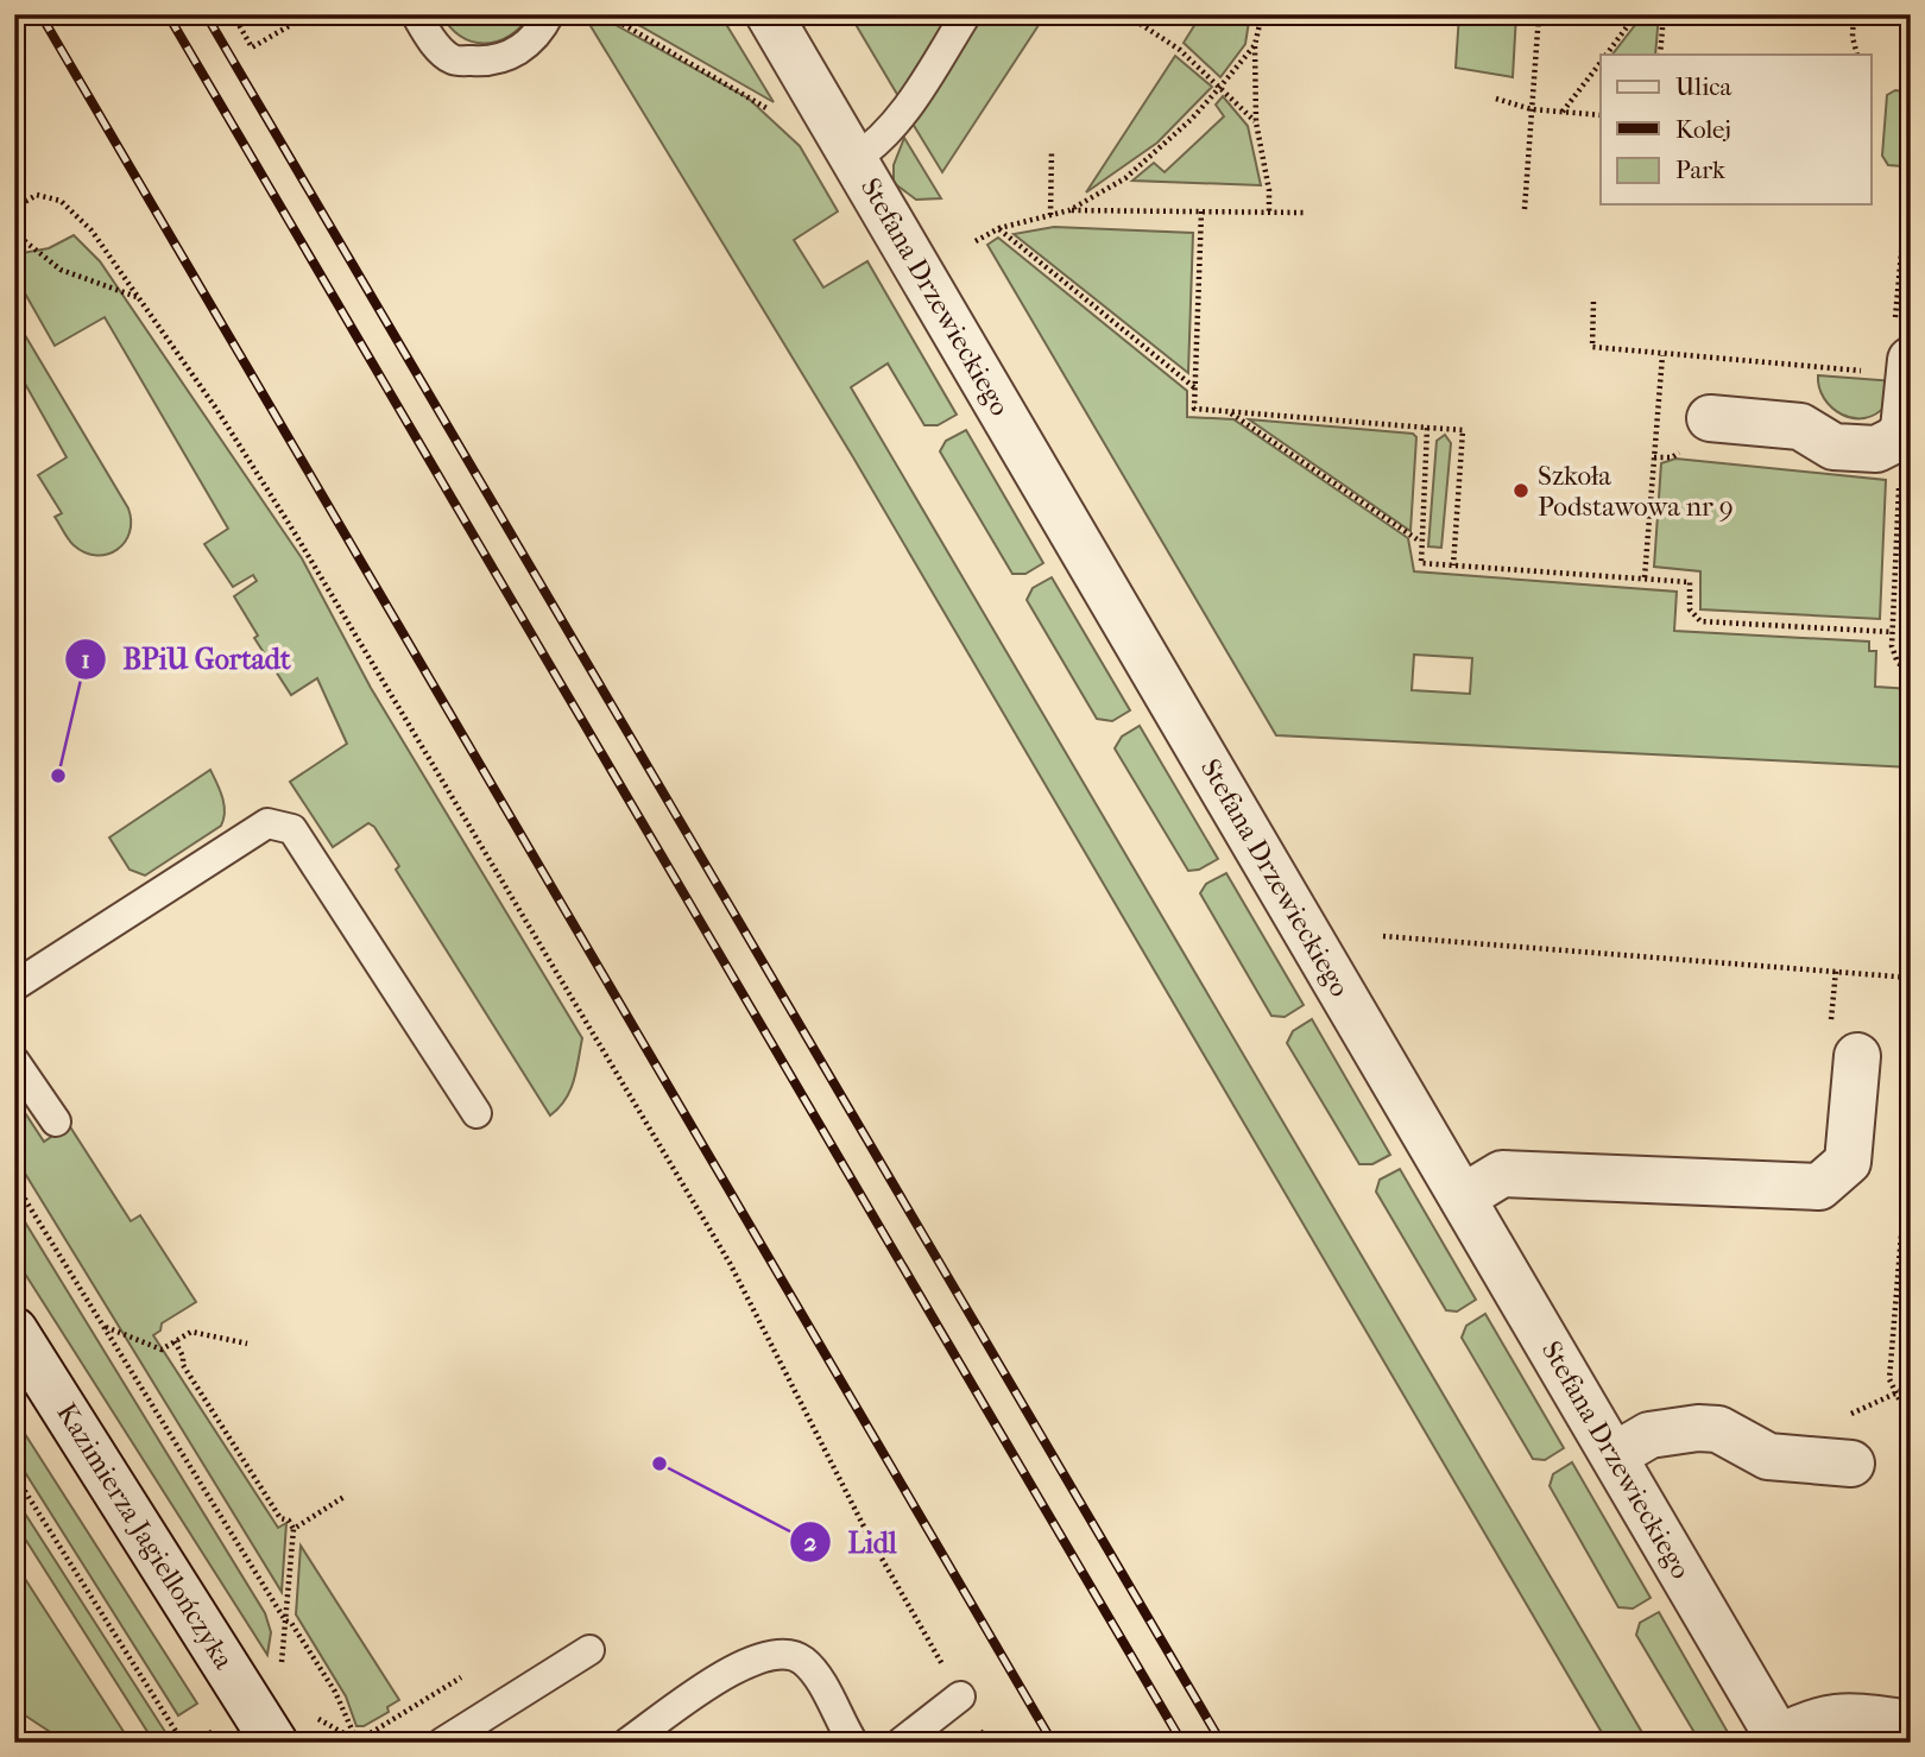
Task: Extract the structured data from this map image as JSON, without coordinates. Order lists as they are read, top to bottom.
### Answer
{
  "streets": {
    "street": ["Stefana Drzewieckiego", "Kazimierza Jagiellończyka"]
  },
  "places": ["Szkoła Podstawowa nr 9", "BPiU Gortadt", "Lidl"],
  "legend": ["Ulica", "Kolej", "Park"]
}
